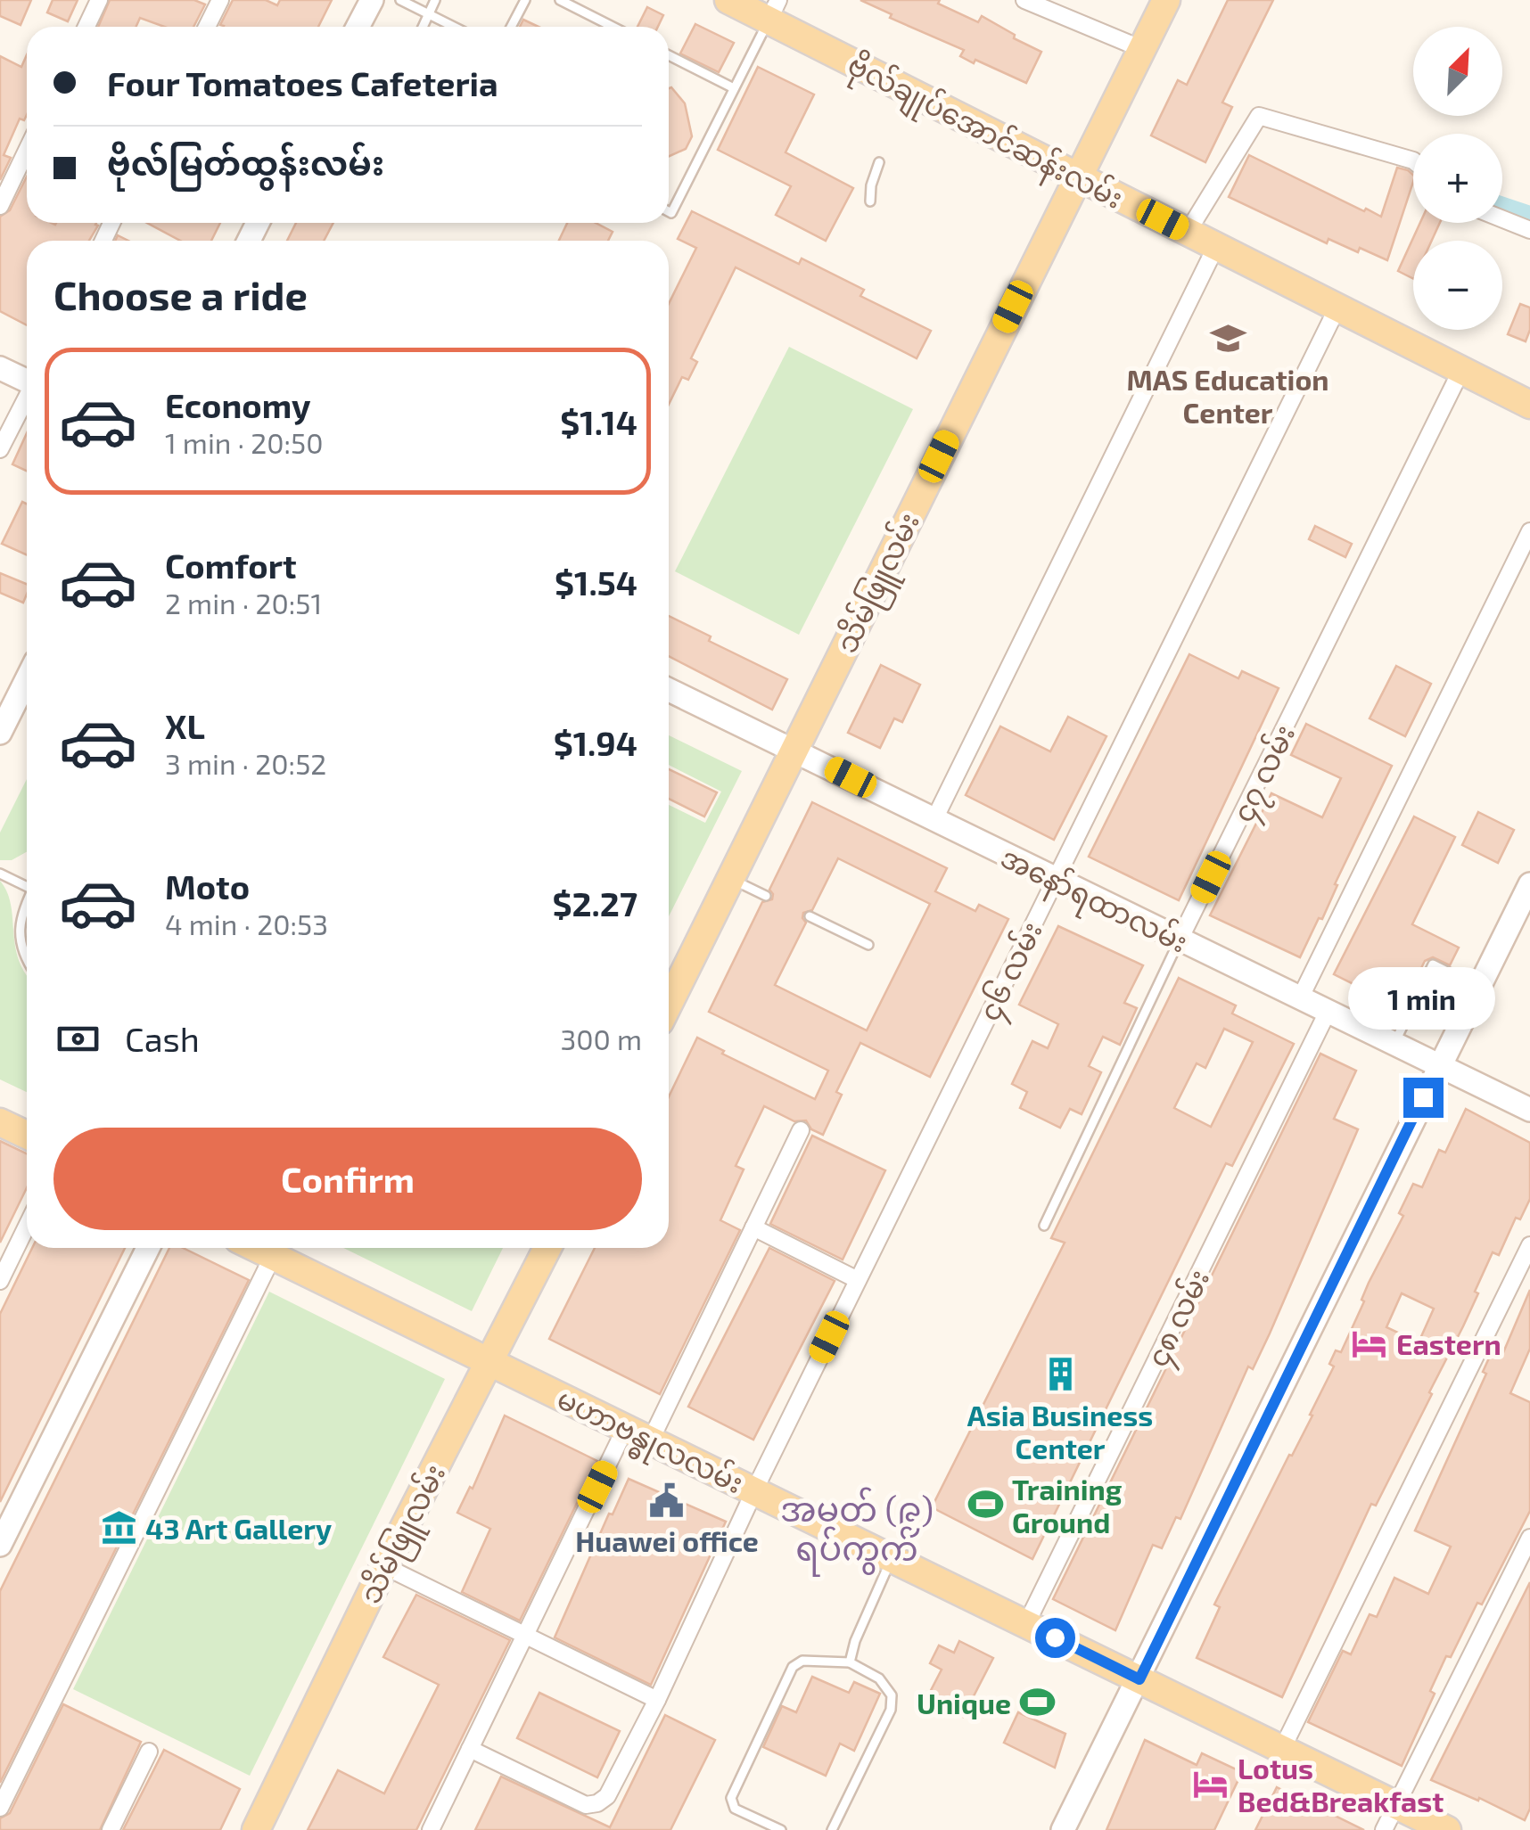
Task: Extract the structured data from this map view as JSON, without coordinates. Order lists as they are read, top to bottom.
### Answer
{
  "streets": {
    "main road": [
      "ဗိုလ်ချုပ်အောင်ဆန်းလမ်း",
      "သိမ်ဖြူလမ်း",
      "အနော်ရထာလမ်း",
      "မဟာဗန္ဓုလလမ်း"
    ],
    "street": ["၄၇ လမ်း", "၄၆ လမ်း", "၄၈ လမ်း"]
  },
  "crossings": [
    ["ဗိုလ်ချုပ်အောင်ဆန်းလမ်း", "သိမ်ဖြူလမ်း"],
    ["ဗိုလ်ချုပ်အောင်ဆန်းလမ်း", "၄၇ လမ်း"],
    ["ဗိုလ်ချုပ်အောင်ဆန်းလမ်း", "၄၆ လမ်း"],
    ["သိမ်ဖြူလမ်း", "အနော်ရထာလမ်း"],
    ["သိမ်ဖြူလမ်း", "မဟာဗန္ဓုလလမ်း"],
    ["၄၇ လမ်း", "အနော်ရထာလမ်း"],
    ["အနော်ရထာလမ်း", "၄၆ လမ်း"],
    ["အနော်ရထာလမ်း", "၄၈ လမ်း"],
    ["၄၆ လမ်း", "မဟာဗန္ဓုလလမ်း"],
    ["၄၈ လမ်း", "မဟာဗန္ဓုလလမ်း"]
  ],
  "districts": ["အမှတ် (၉) ရပ်ကွက်"],
  "places": {
    "school or university": ["MAS Education Center"],
    "hotel": ["Eastern", "Lotus Bed&Breakfast"],
    "building": ["Asia Business Center"],
    "public building": ["Huawei office"],
    "sports": ["Training Ground", "Unique"],
    "museum": ["43 Art Gallery"]
  },
  "north": "top right",
  "page": {
    "map_buttons": ["+", "−"],
    "banner": ["Four Tomatoes Cafeteria", "ဗိုလ်မြတ်ထွန်းလမ်း"],
    "heading": "Choose a ride",
    "list": [
      {
        "name": "Economy",
        "note": "1 min · 20:50",
        "value": "$1.14"
      },
      {
        "name": "Comfort",
        "note": "2 min · 20:51",
        "value": "$1.54"
      },
      {
        "name": "XL",
        "note": "3 min · 20:52",
        "value": "$1.94"
      },
      {
        "name": "Moto",
        "note": "4 min · 20:53",
        "value": "$2.27"
      }
    ],
    "bubble": "1 min",
    "pay": ["Cash", "300 m"],
    "buttons": "Confirm"
  }
}
